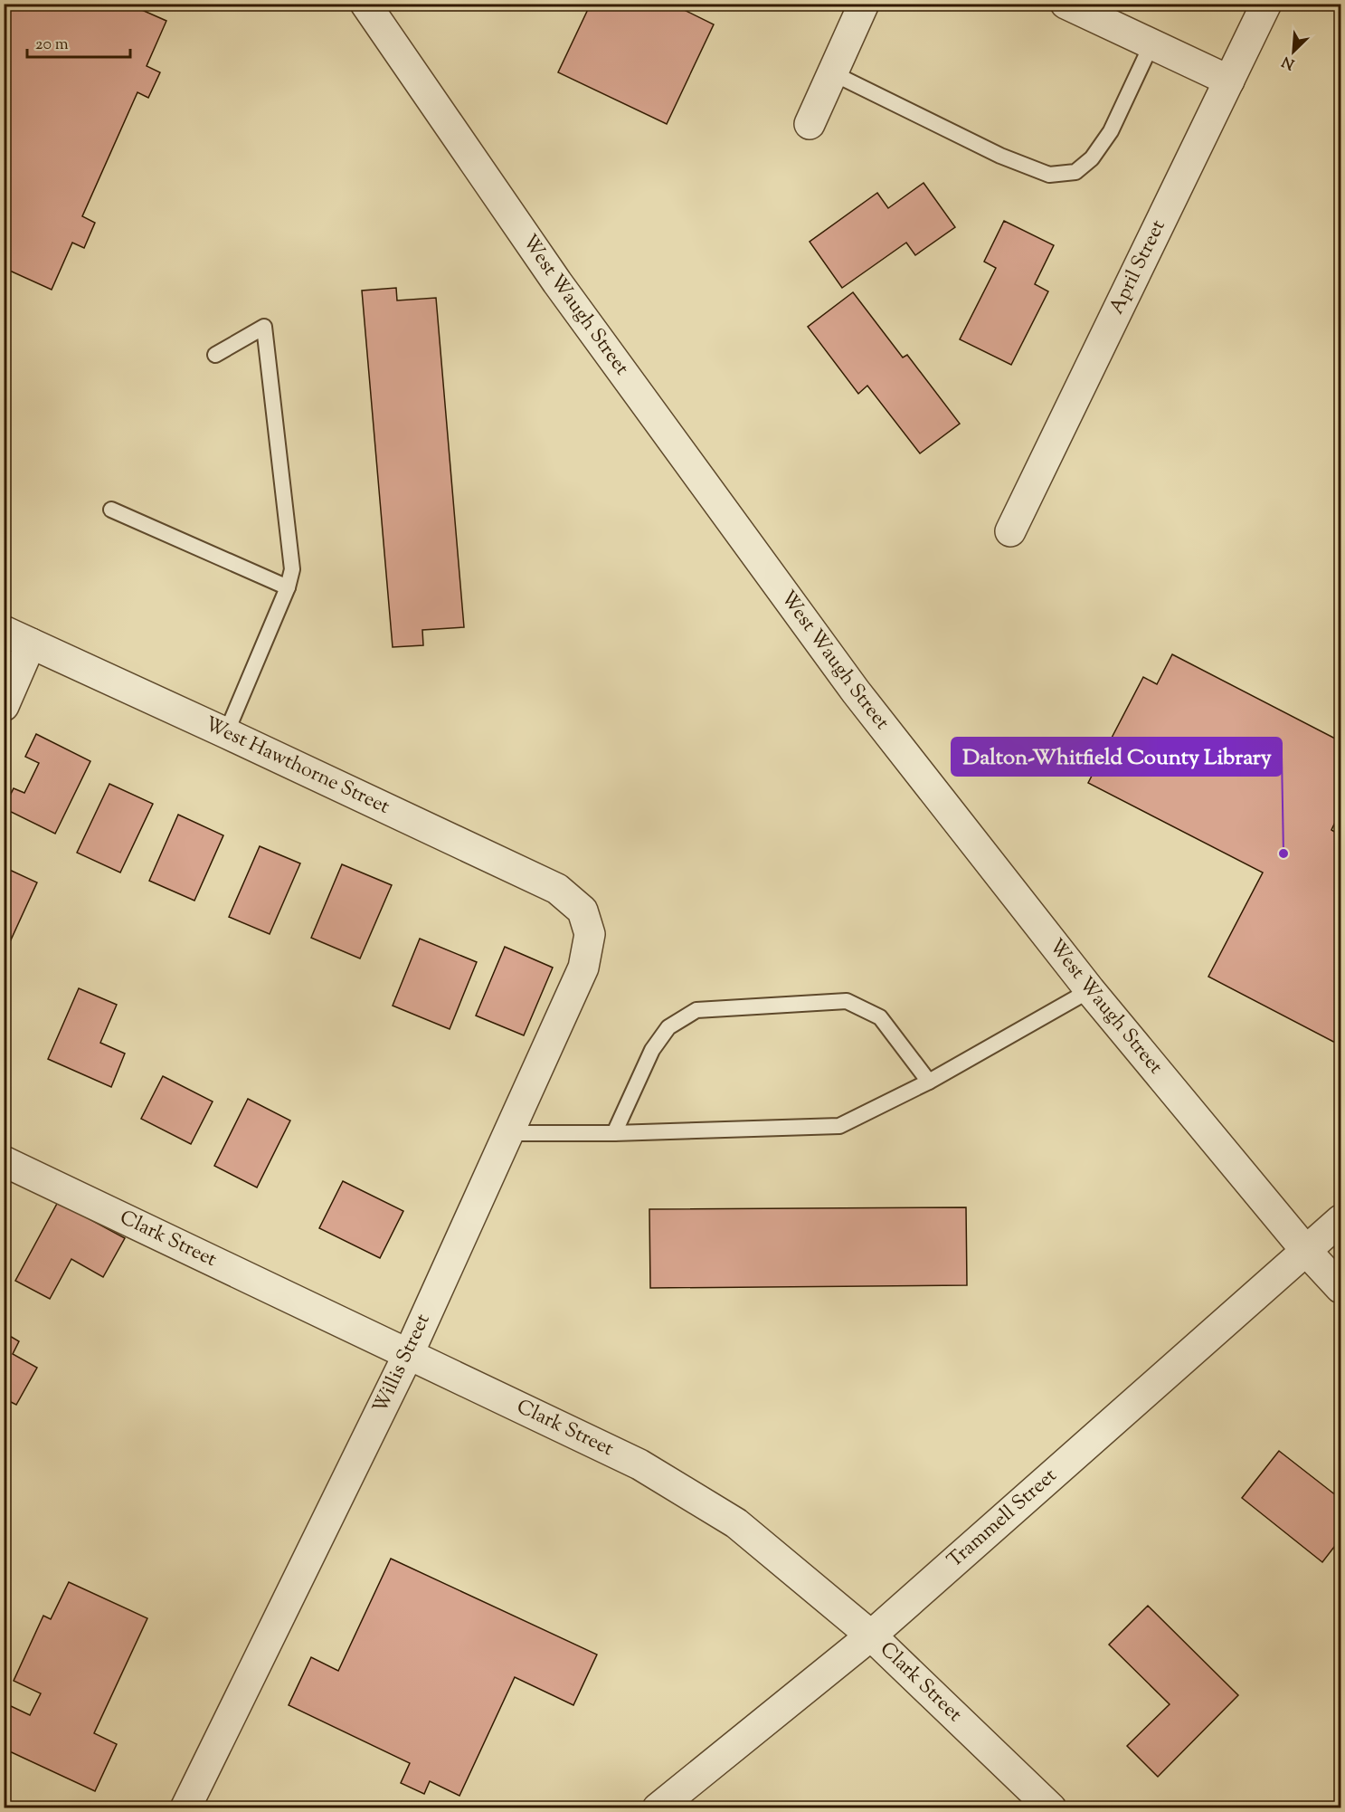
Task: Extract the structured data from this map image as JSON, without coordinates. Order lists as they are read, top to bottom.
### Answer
{
  "streets": {
    "street": [
      "April Street",
      "West Waugh Street",
      "West Hawthorne Street",
      "Clark Street",
      "Willis Street",
      "Trammell Street"
    ]
  },
  "crossings": [
    ["West Waugh Street", "Trammell Street"],
    ["West Hawthorne Street", "Willis Street"],
    ["Clark Street", "Willis Street"],
    ["Clark Street", "Trammell Street"]
  ],
  "places": ["Dalton-Whitfield County Library"],
  "scale_bar": "20 m",
  "north": "bottom left"
}
